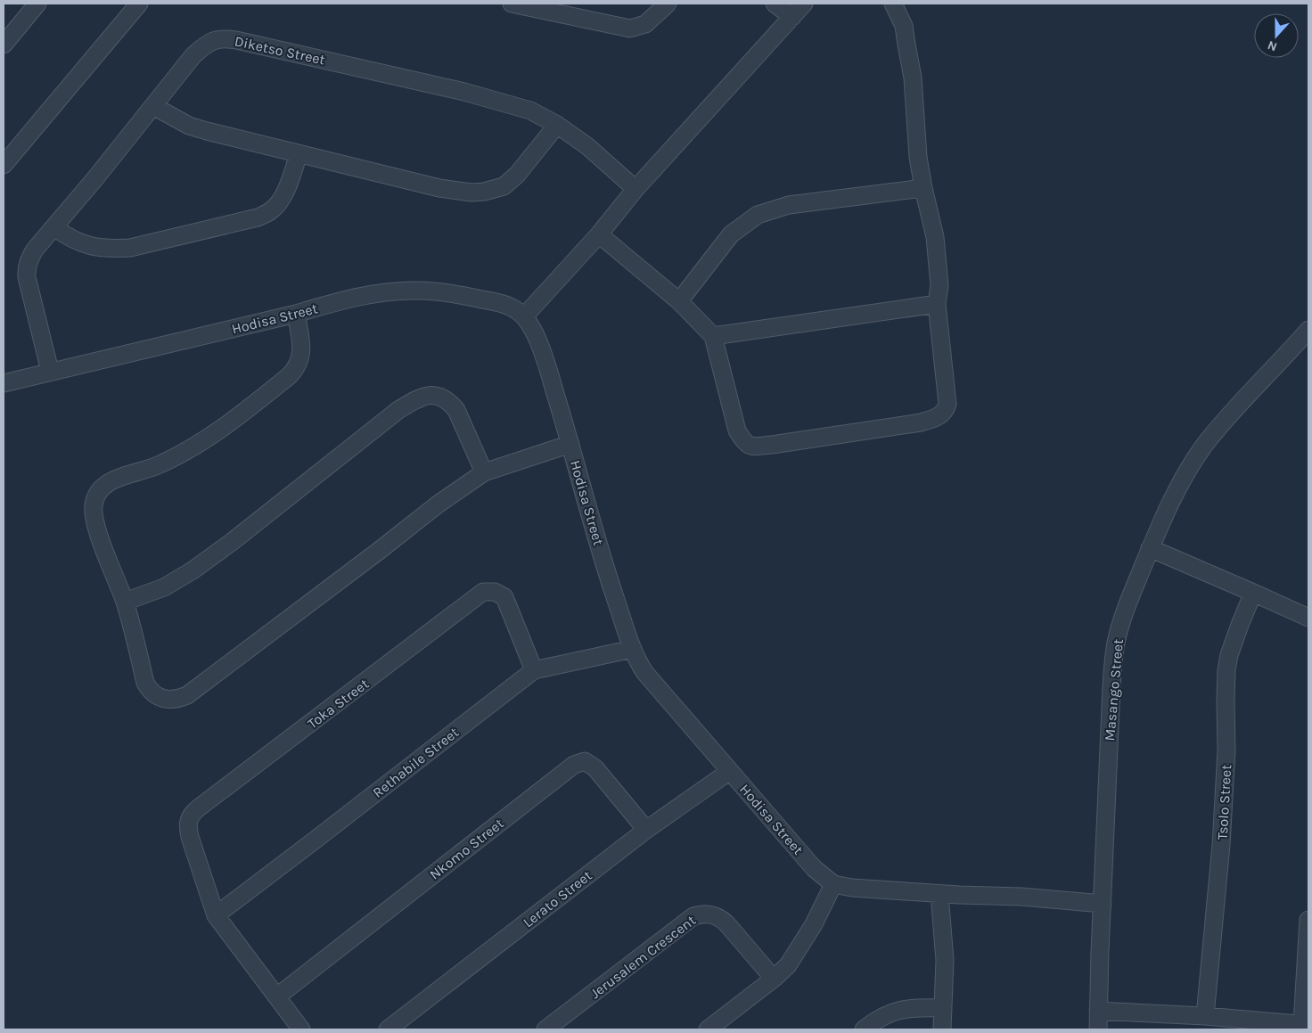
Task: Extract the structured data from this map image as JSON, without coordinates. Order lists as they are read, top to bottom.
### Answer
{
  "streets": {
    "street": [
      "Diketso Street",
      "Hodisa Street",
      "Masango Street",
      "Toka Street",
      "Rethabile Street",
      "Tsolo Street",
      "Nkomo Street",
      "Lerato Street",
      "Jerusalem Crescent"
    ]
  },
  "crossings": [
    ["Diketso Street", "Hodisa Street"],
    ["Hodisa Street", "Masango Street"],
    ["Hodisa Street", "Rethabile Street"],
    ["Hodisa Street", "Lerato Street"],
    ["Toka Street", "Rethabile Street"],
    ["Nkomo Street", "Lerato Street"]
  ],
  "north": "bottom"
}
